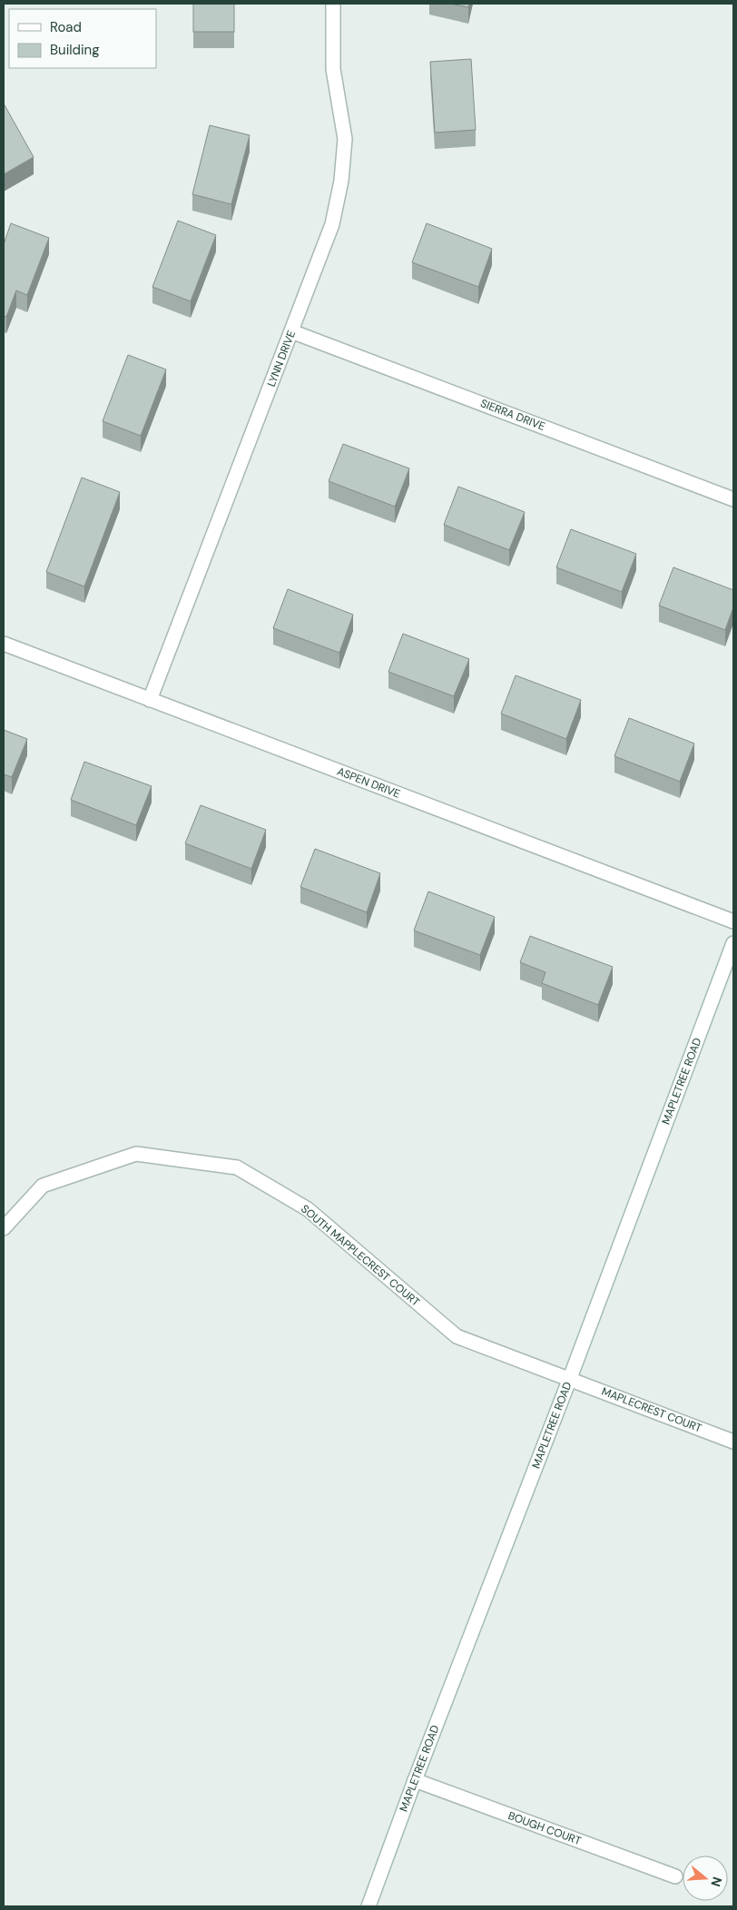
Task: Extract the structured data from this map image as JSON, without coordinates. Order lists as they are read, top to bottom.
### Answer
{
  "streets": {
    "street": [
      "LYNN DRIVE",
      "SIERRA DRIVE",
      "ASPEN DRIVE",
      "MAPLETREE ROAD",
      "SOUTH MAPPLECREST COURT",
      "MAPLECREST COURT",
      "BOUGH COURT"
    ]
  },
  "crossings": [
    ["LYNN DRIVE", "SIERRA DRIVE"],
    ["LYNN DRIVE", "ASPEN DRIVE"],
    ["MAPLETREE ROAD", "SOUTH MAPPLECREST COURT"],
    ["MAPLETREE ROAD", "MAPLECREST COURT"],
    ["MAPLETREE ROAD", "BOUGH COURT"],
    ["SOUTH MAPPLECREST COURT", "MAPLECREST COURT"]
  ],
  "legend": ["Road", "Building"],
  "north": "right"
}
